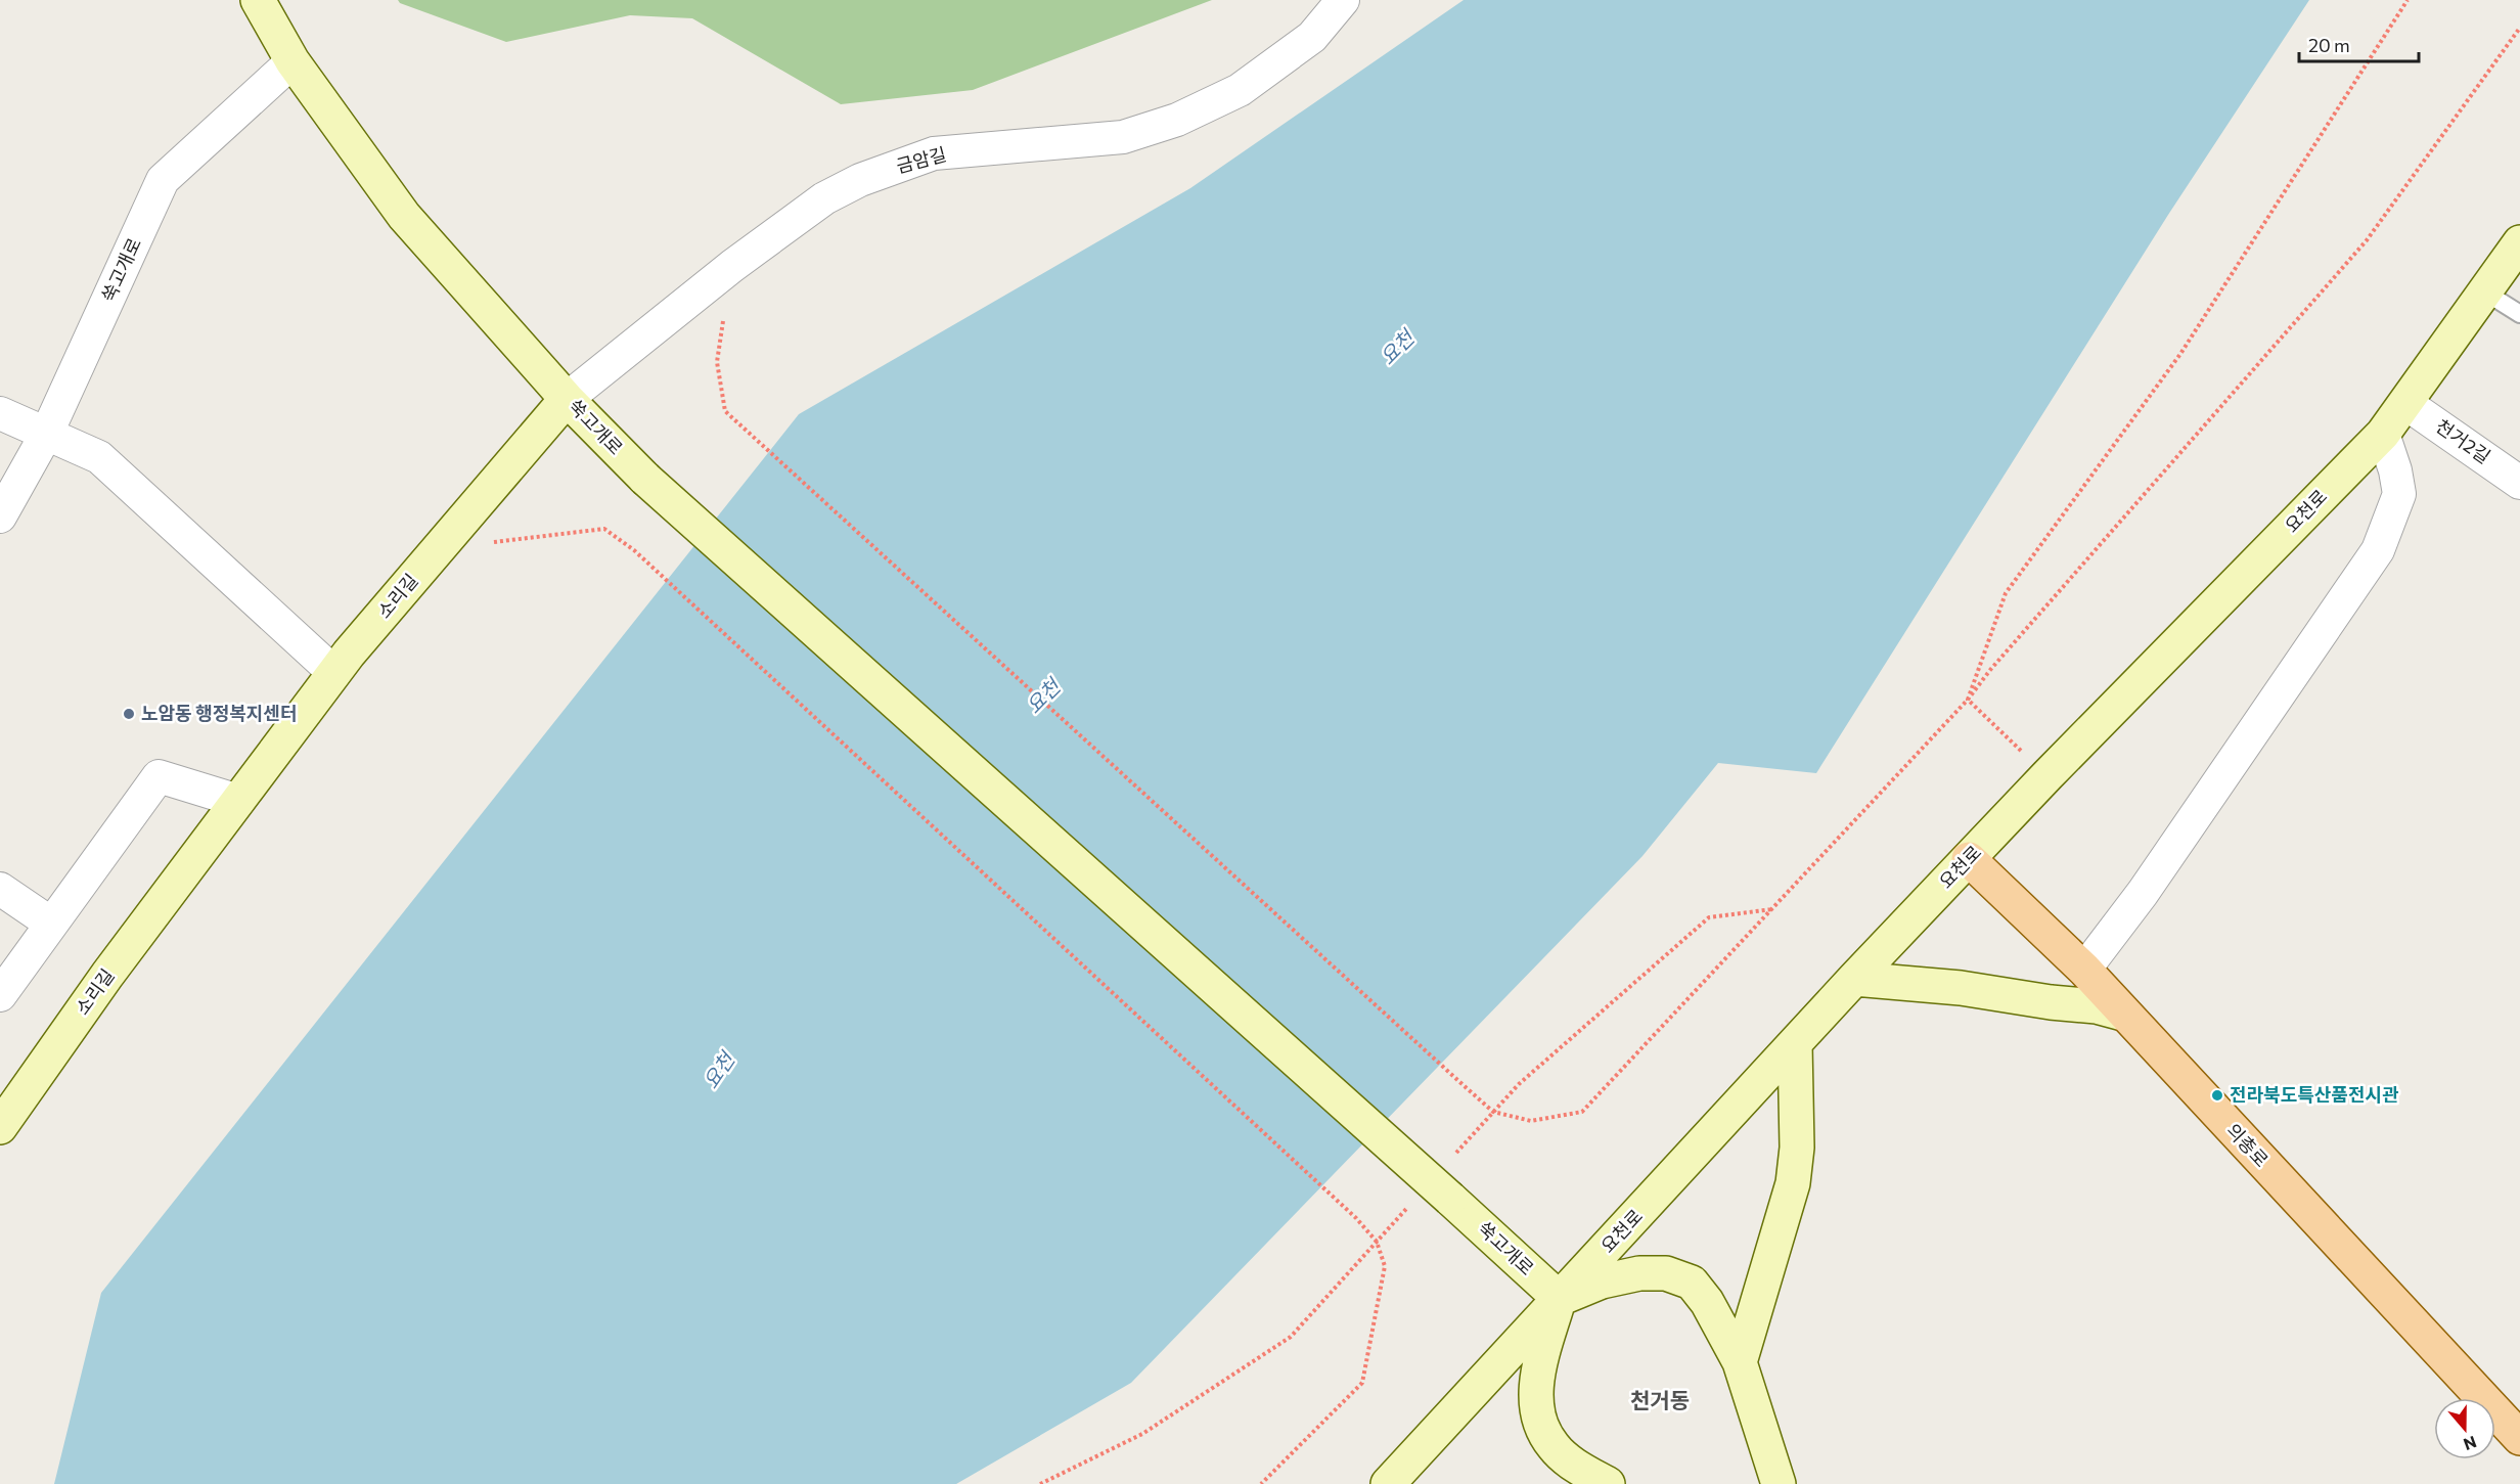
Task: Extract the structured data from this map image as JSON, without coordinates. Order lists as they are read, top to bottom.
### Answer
{
  "streets": {
    "main road": ["의총로"],
    "street": [
      "금암길",
      "쑥고개로",
      "천거2길",
      "요천로",
      "소리길"
    ]
  },
  "crossings": [
    ["금암길", "쑥고개로"],
    ["금암길", "소리길"],
    ["쑥고개로", "요천로"],
    ["쑥고개로", "소리길"],
    ["천거2길", "요천로"],
    ["요천로", "의총로"]
  ],
  "districts": ["천거동"],
  "water": ["요천"],
  "places": ["노암동 행정복지센터", "전라북도특산품전시관"],
  "scale_bar": "20 m",
  "north": "bottom"
}
